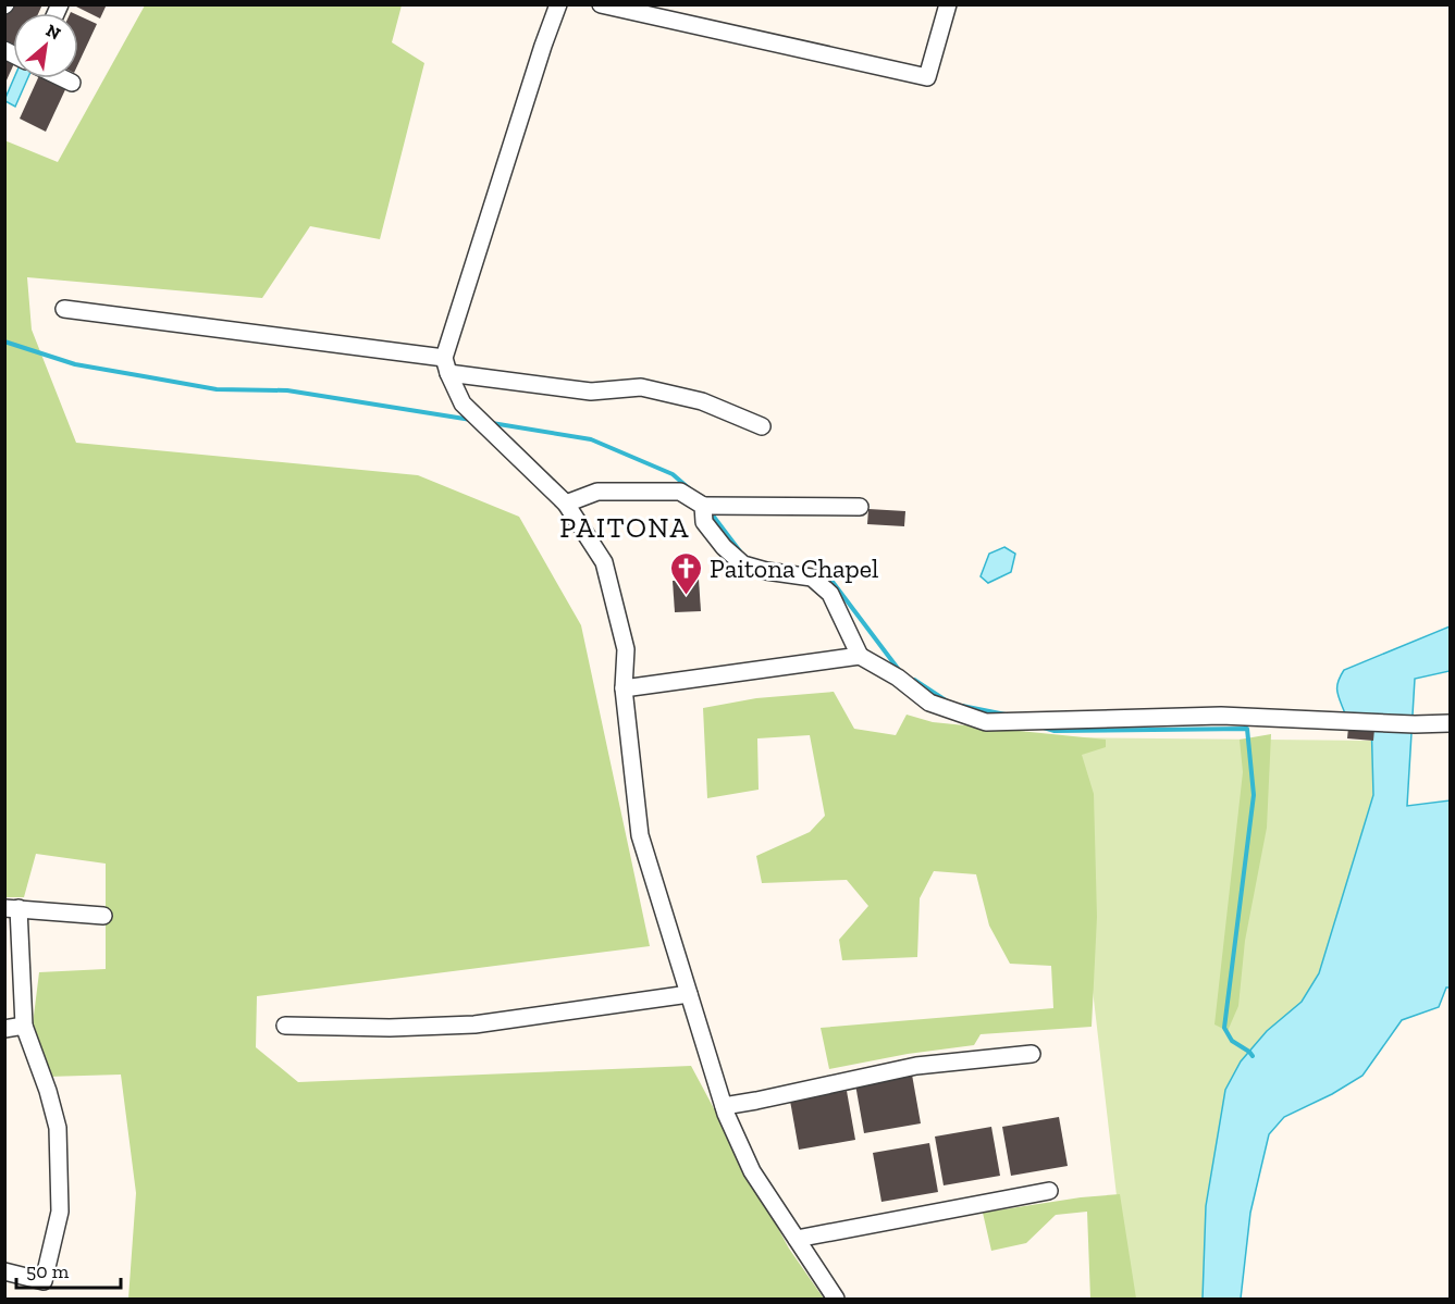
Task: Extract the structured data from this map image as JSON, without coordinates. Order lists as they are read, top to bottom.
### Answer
{
  "districts": ["PAITONA"],
  "places": {
    "church": ["Paitona Chapel"]
  },
  "scale_bar": "50 m",
  "north": "top right"
}
